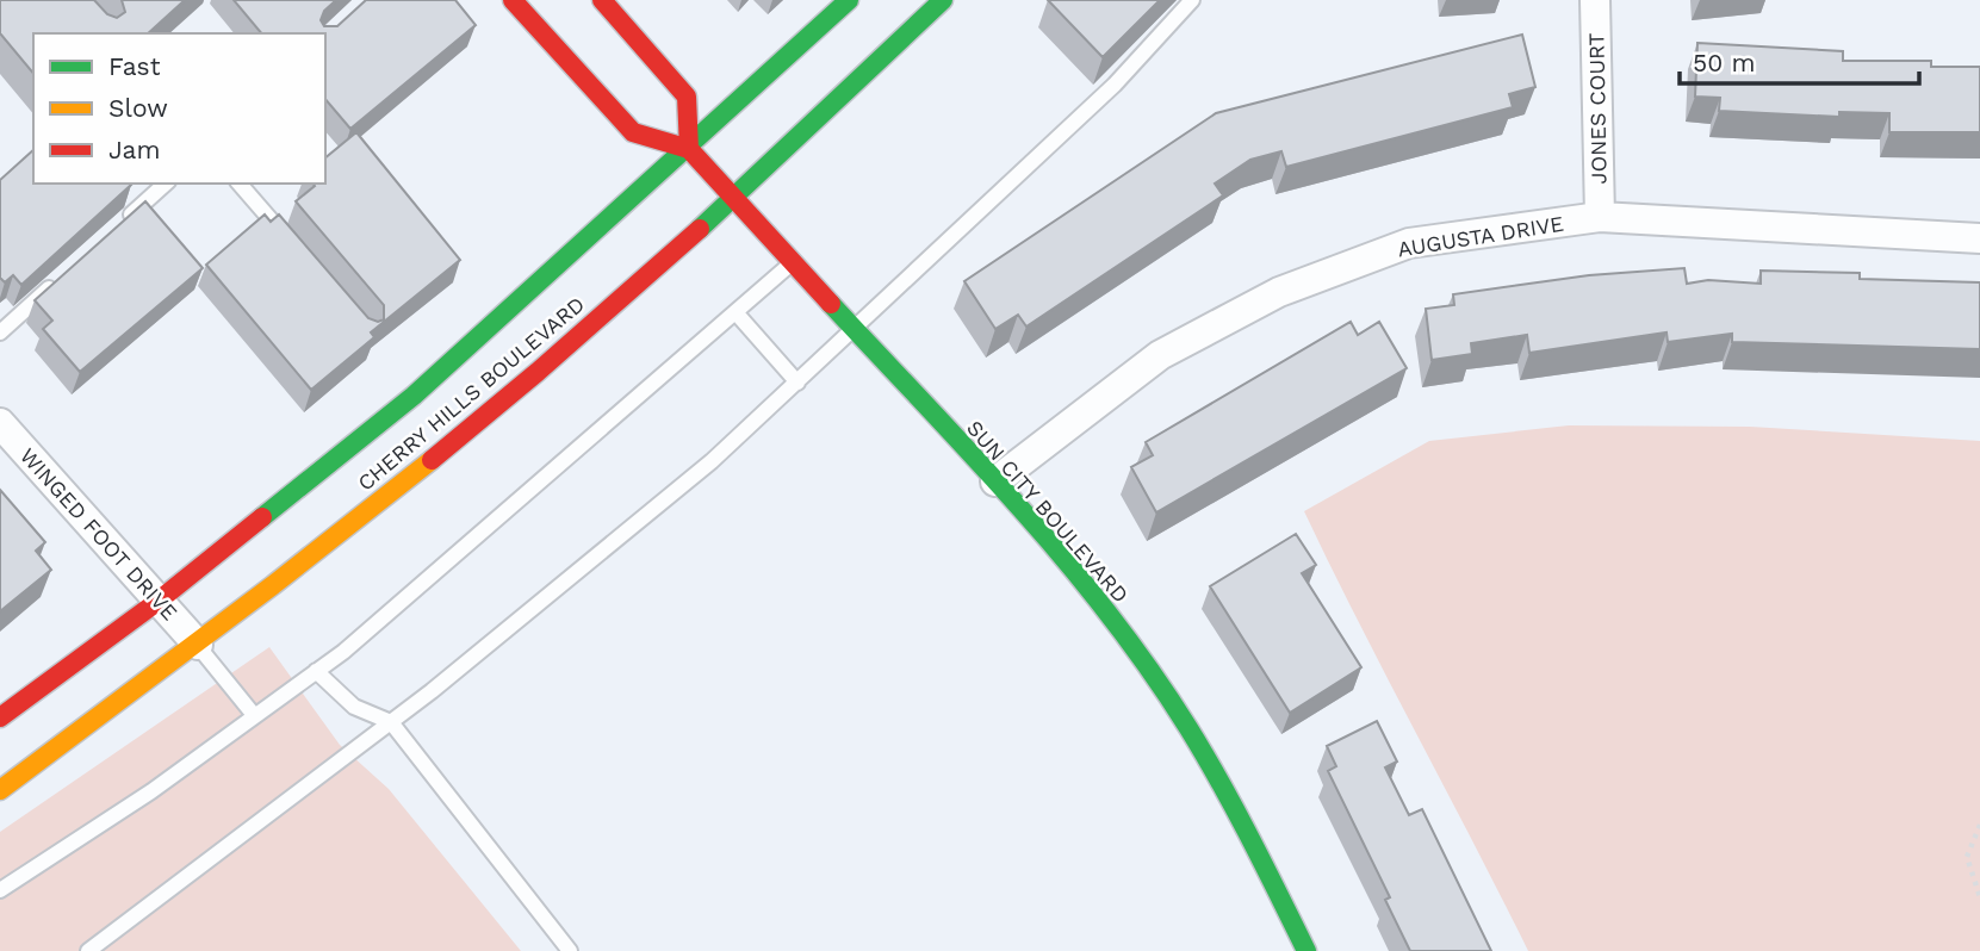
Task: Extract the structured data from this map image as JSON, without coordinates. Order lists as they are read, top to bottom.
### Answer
{
  "streets": {
    "street": [
      "JONES COURT",
      "AUGUSTA DRIVE",
      "CHERRY HILLS BOULEVARD",
      "SUN CITY BOULEVARD",
      "WINGED FOOT DRIVE"
    ]
  },
  "crossings": [
    ["JONES COURT", "AUGUSTA DRIVE"],
    ["AUGUSTA DRIVE", "SUN CITY BOULEVARD"],
    ["CHERRY HILLS BOULEVARD", "SUN CITY BOULEVARD"],
    ["CHERRY HILLS BOULEVARD", "WINGED FOOT DRIVE"]
  ],
  "legend": ["Fast", "Slow", "Jam"],
  "scale_bar": "50 m"
}
